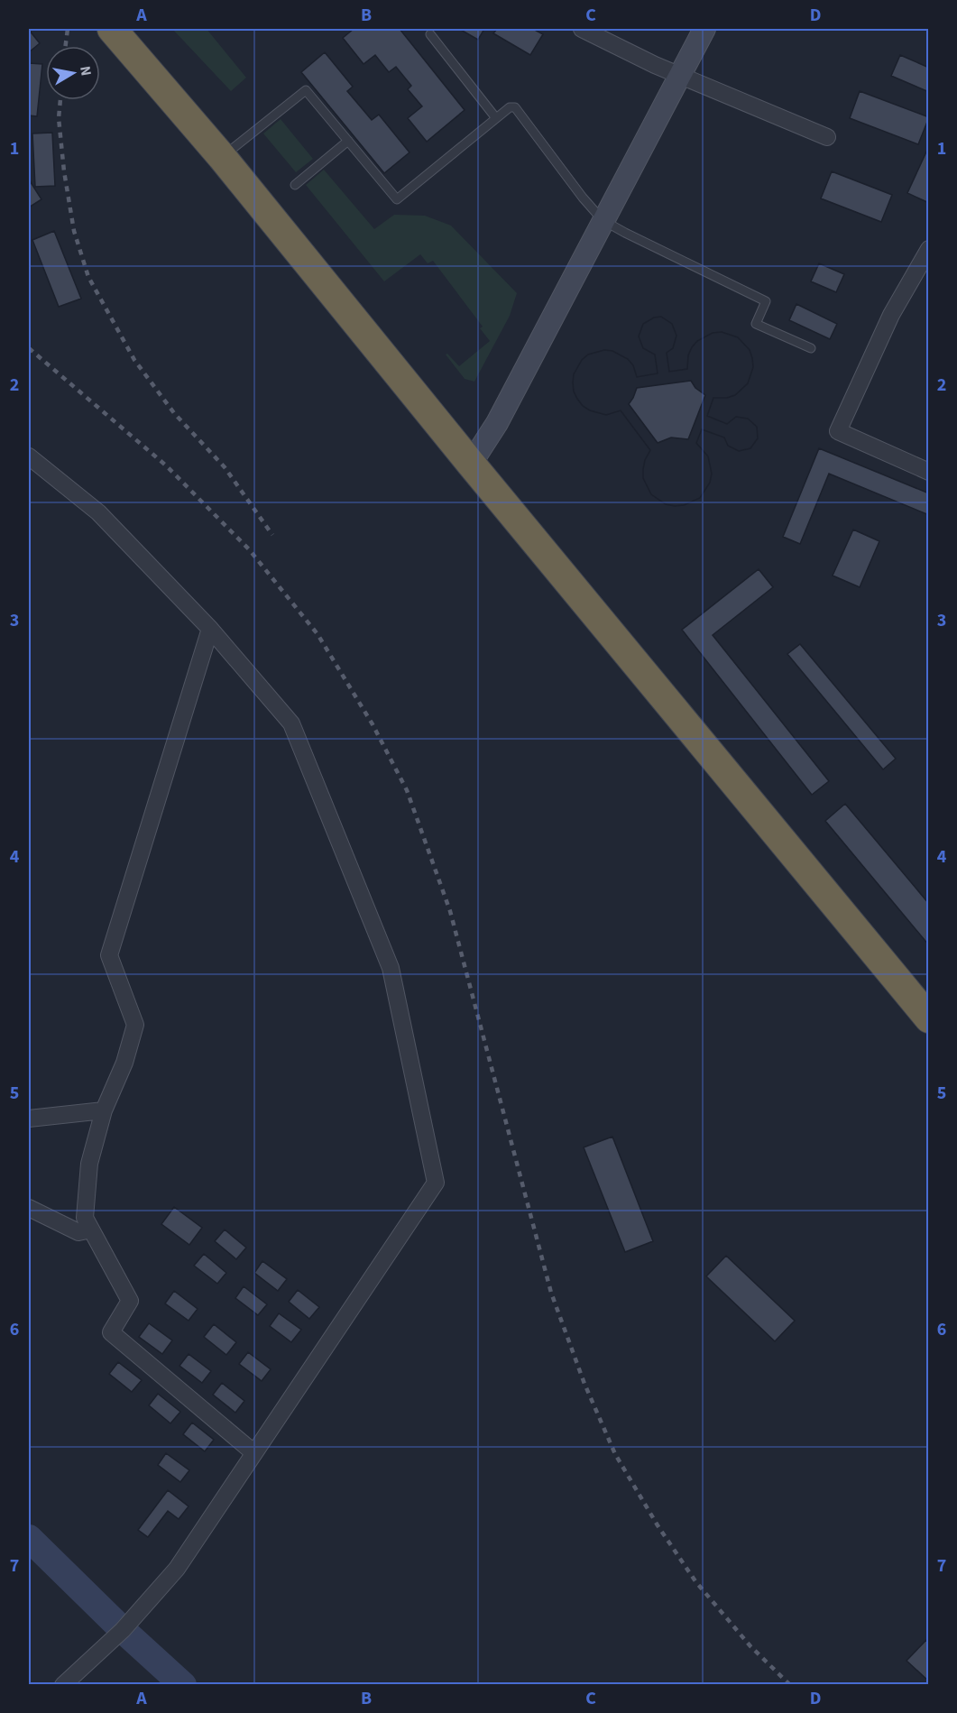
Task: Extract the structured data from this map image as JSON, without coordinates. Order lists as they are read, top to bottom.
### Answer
{
  "north": "right",
  "grid": {
    "columns": [
      "A",
      "B",
      "C",
      "D"
    ],
    "rows": [
      "1",
      "2",
      "3",
      "4",
      "5",
      "6",
      "7"
    ]
  }
}
